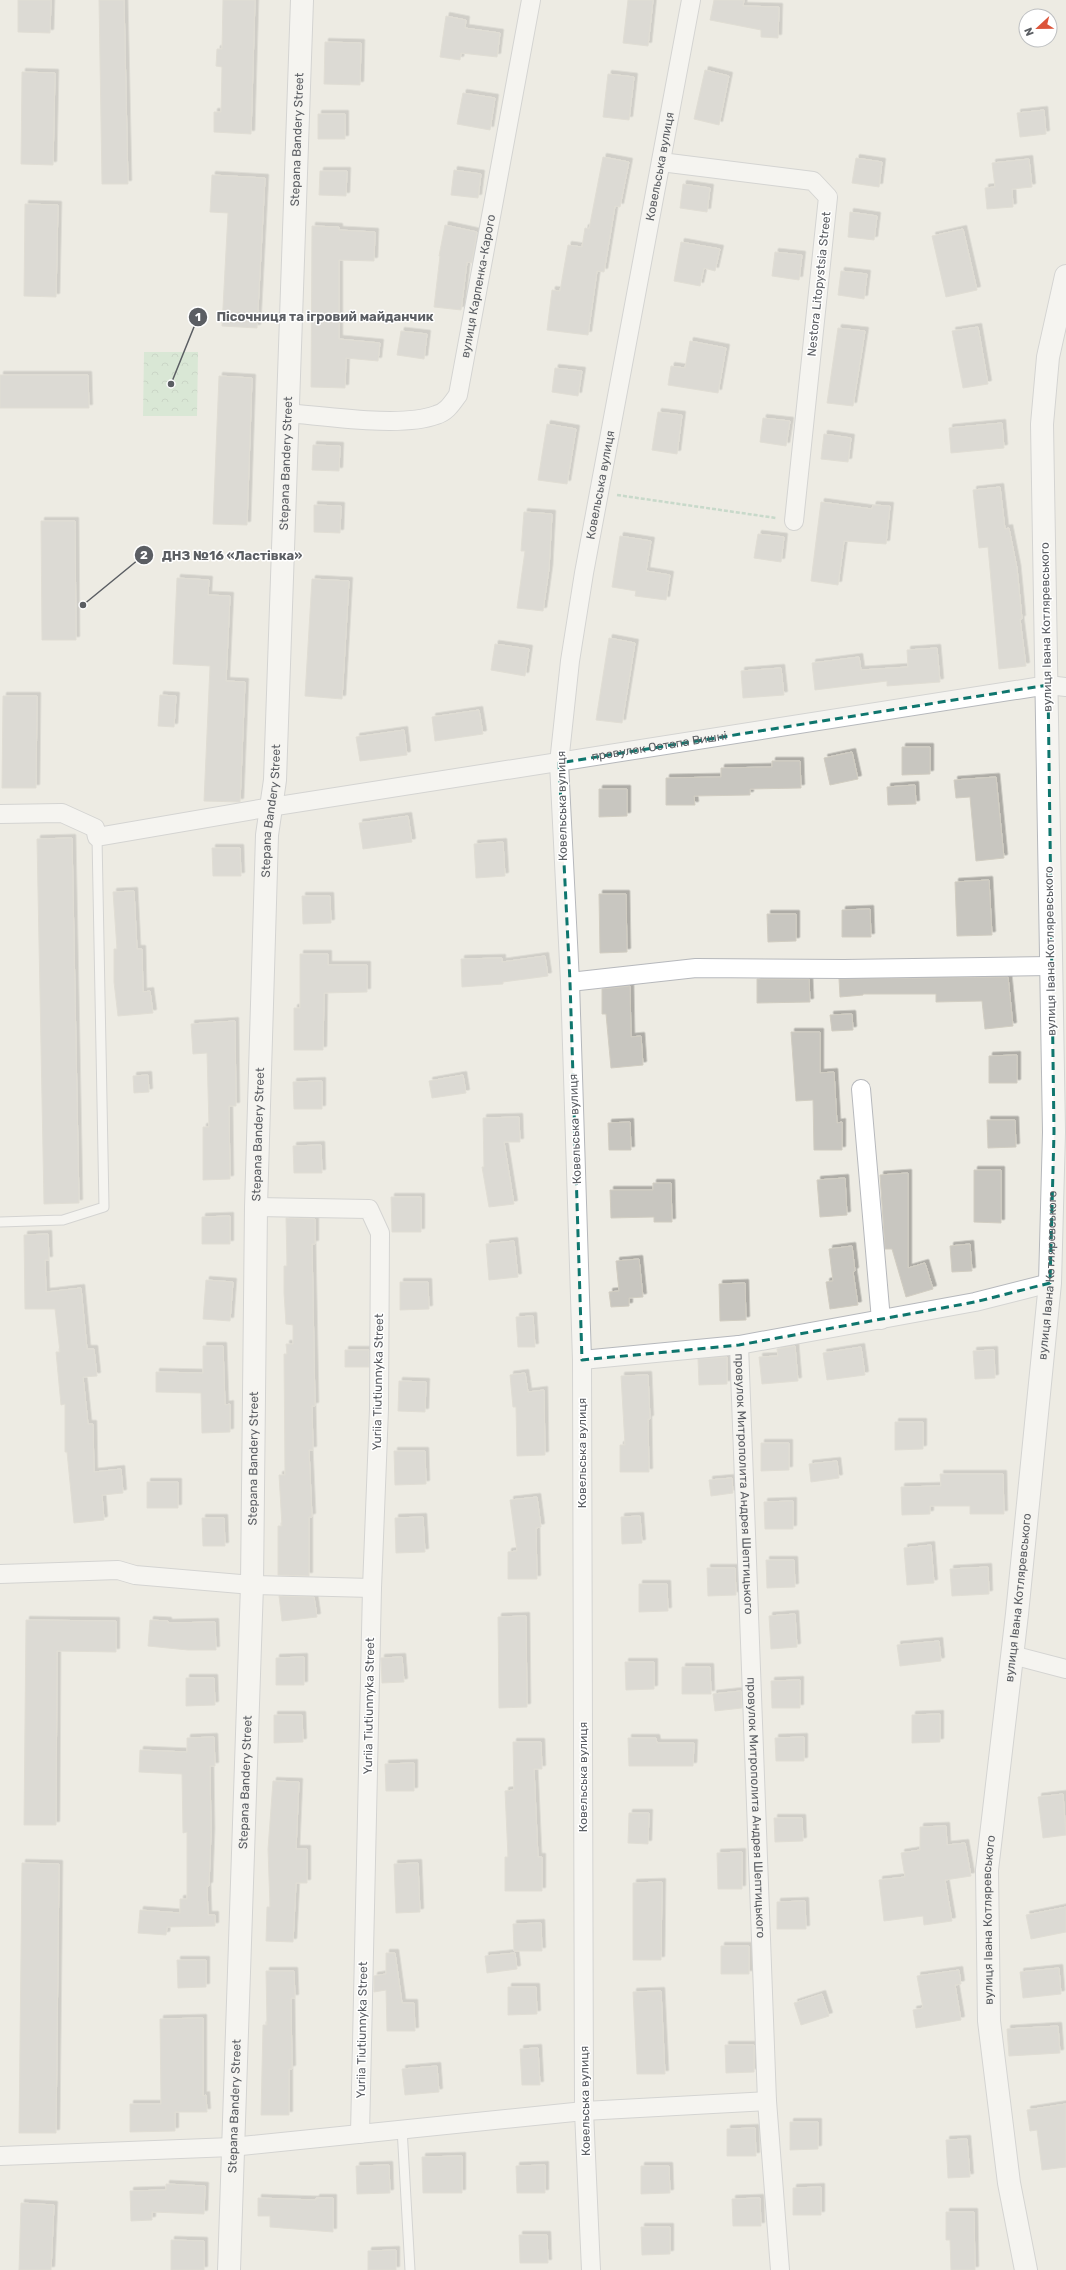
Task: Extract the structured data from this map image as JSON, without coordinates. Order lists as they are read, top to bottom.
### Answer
{
  "streets": {
    "street": [
      "Stepana Bandery Street",
      "Ковельська вулиця",
      "Nestora Litopystsia Street",
      "вулиця Карпенка-Карого",
      "вулиця Івана Котляревського",
      "провулок Остапа Вишні",
      "Yuriia Tiutiunnyka Street",
      "провулок Митрополита Андрея Шептицького"
    ]
  },
  "crossings": [
    ["Stepana Bandery Street", "вулиця Карпенка-Карого"],
    ["Stepana Bandery Street", "провулок Остапа Вишні"],
    ["Stepana Bandery Street", "Yuriia Tiutiunnyka Street"],
    ["Ковельська вулиця", "Nestora Litopystsia Street"],
    ["Ковельська вулиця", "провулок Остапа Вишні"],
    ["вулиця Івана Котляревського", "провулок Остапа Вишні"]
  ],
  "places": ["Пісочниця та ігровий майданчик", "ДНЗ №16 «Ластівка»"],
  "north": "left"
}
